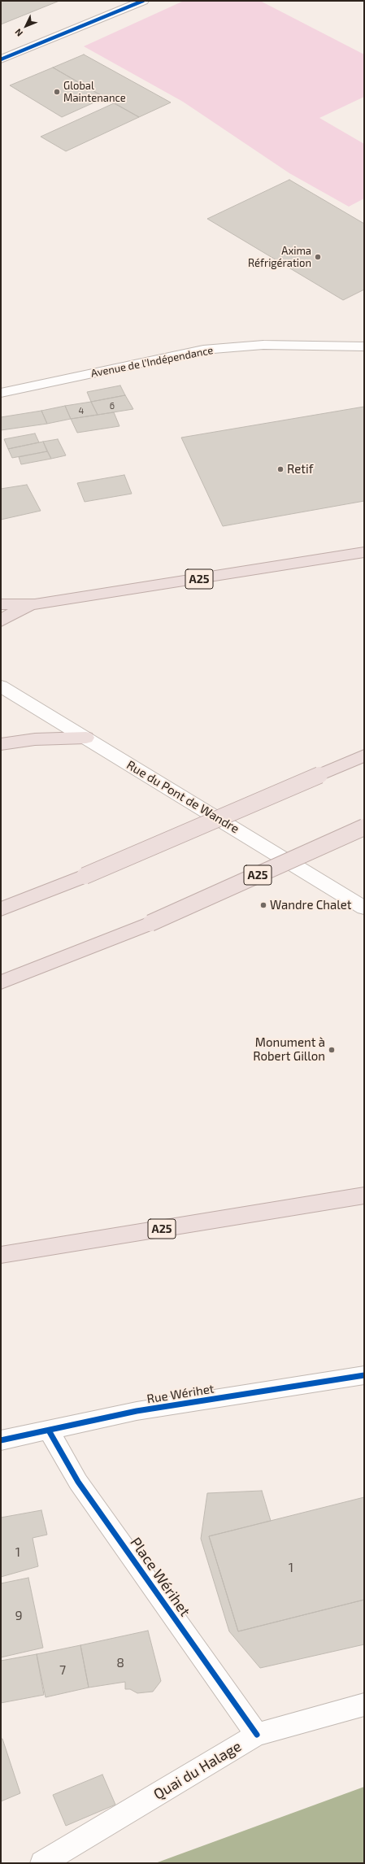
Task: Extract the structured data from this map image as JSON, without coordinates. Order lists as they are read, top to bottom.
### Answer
{
  "streets": {
    "highway": ["A25"],
    "street": [
      "Avenue de l'Indépendance",
      "Rue du Pont de Wandre",
      "Rue Wérihet",
      "Place Wérihet",
      "Quai du Halage"
    ]
  },
  "crossings": [
    ["Rue Wérihet", "Place Wérihet"],
    ["Place Wérihet", "Quai du Halage"]
  ],
  "places": [
    "Global Maintenance",
    "Axima Réfrigération",
    "Retif",
    "Wandre Chalet",
    "Monument à Robert Gillon"
  ],
  "house_numbers": [
    "6",
    "4",
    "1",
    "1",
    "9",
    "8",
    "7"
  ],
  "north": "bottom left"
}
